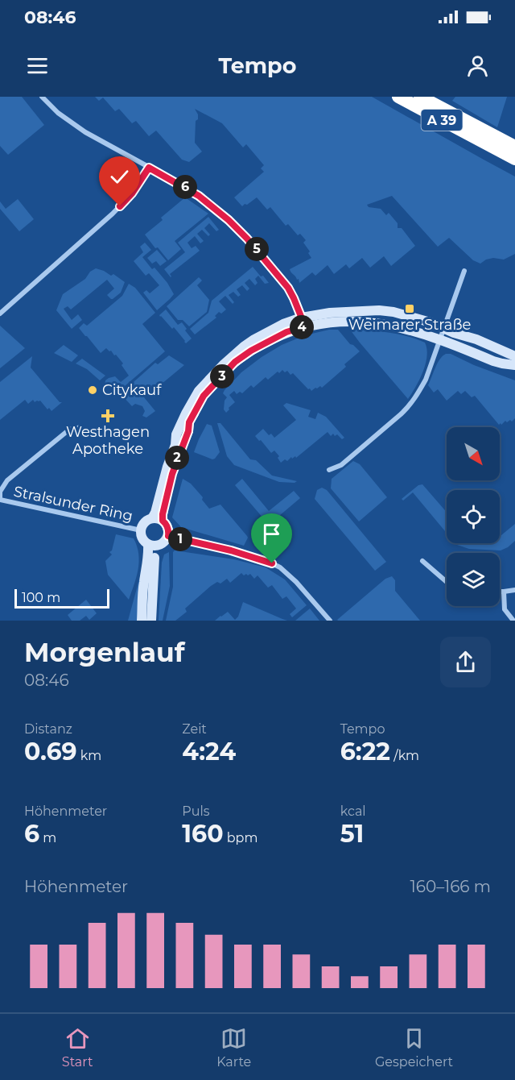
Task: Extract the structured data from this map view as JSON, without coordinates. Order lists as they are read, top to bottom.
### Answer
{
  "streets": {
    "highway": ["A 39"],
    "street": ["Stralsunder Ring"]
  },
  "places": {
    "transit": ["Weimarer Straße"],
    "other": ["Citykauf"],
    "health": ["Westhagen Apotheke"]
  },
  "scale_bar": "100 m",
  "north": "bottom right",
  "page": {
    "status": "08:46",
    "header": "Tempo",
    "pins": [
      "6",
      "5",
      "4",
      "3",
      "2",
      "1"
    ],
    "scale": "100 m",
    "heading": ["Morgenlauf", "08:46"],
    "stats": [
      ["Distanz", "0.69 km"],
      ["Zeit", "4:24"],
      ["Tempo", "6:22 /km"],
      ["Höhenmeter", "6 m"],
      ["Puls", "160 bpm"],
      ["kcal", "51"]
    ],
    "chart": ["Höhenmeter", "160–166 m"],
    "tabs": ["Start", "Karte", "Gespeichert"]
  }
}
